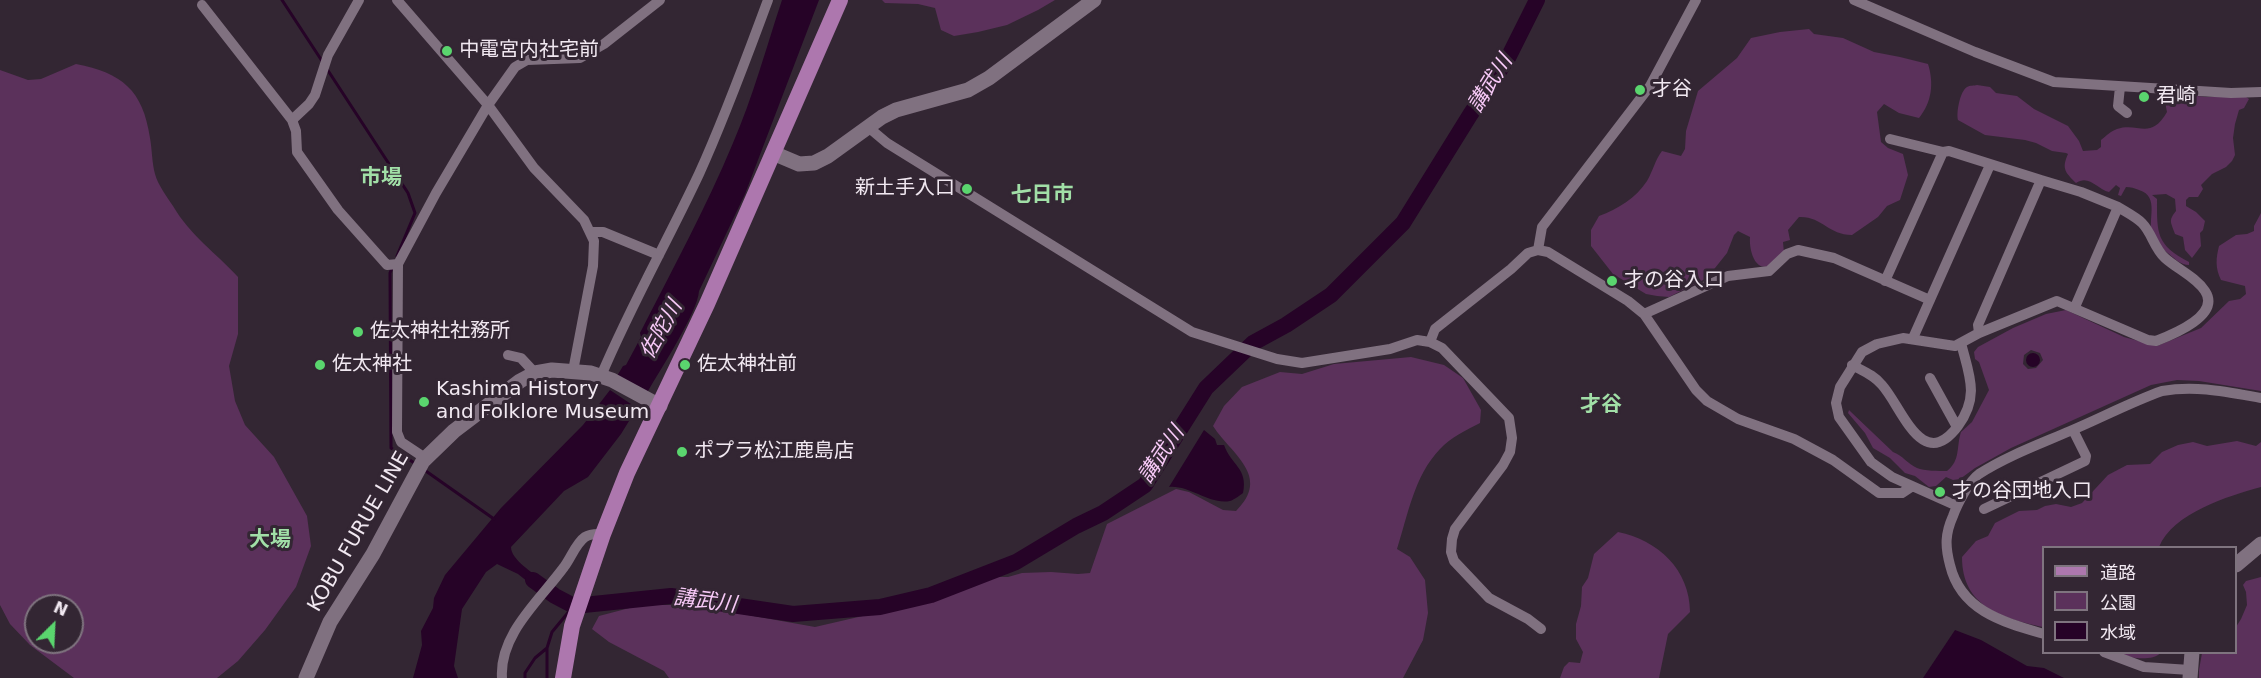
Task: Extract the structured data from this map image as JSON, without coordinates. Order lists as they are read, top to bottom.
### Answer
{
  "streets": {
    "main road": ["KOBU FURUE LINE"]
  },
  "districts": [
    "市場",
    "七日市",
    "才谷",
    "大場"
  ],
  "water": ["講武川", "佐陀川"],
  "places": [
    "中電宮内社宅前",
    "才谷",
    "君崎",
    "新土手入口",
    "才の谷入口",
    "佐太神社社務所",
    "佐太神社",
    "佐太神社前",
    "Kashima History and Folklore Museum",
    "ポプラ松江鹿島店",
    "才の谷団地入口"
  ],
  "legend": ["道路", "公園", "水域"],
  "north": "top right"
}
